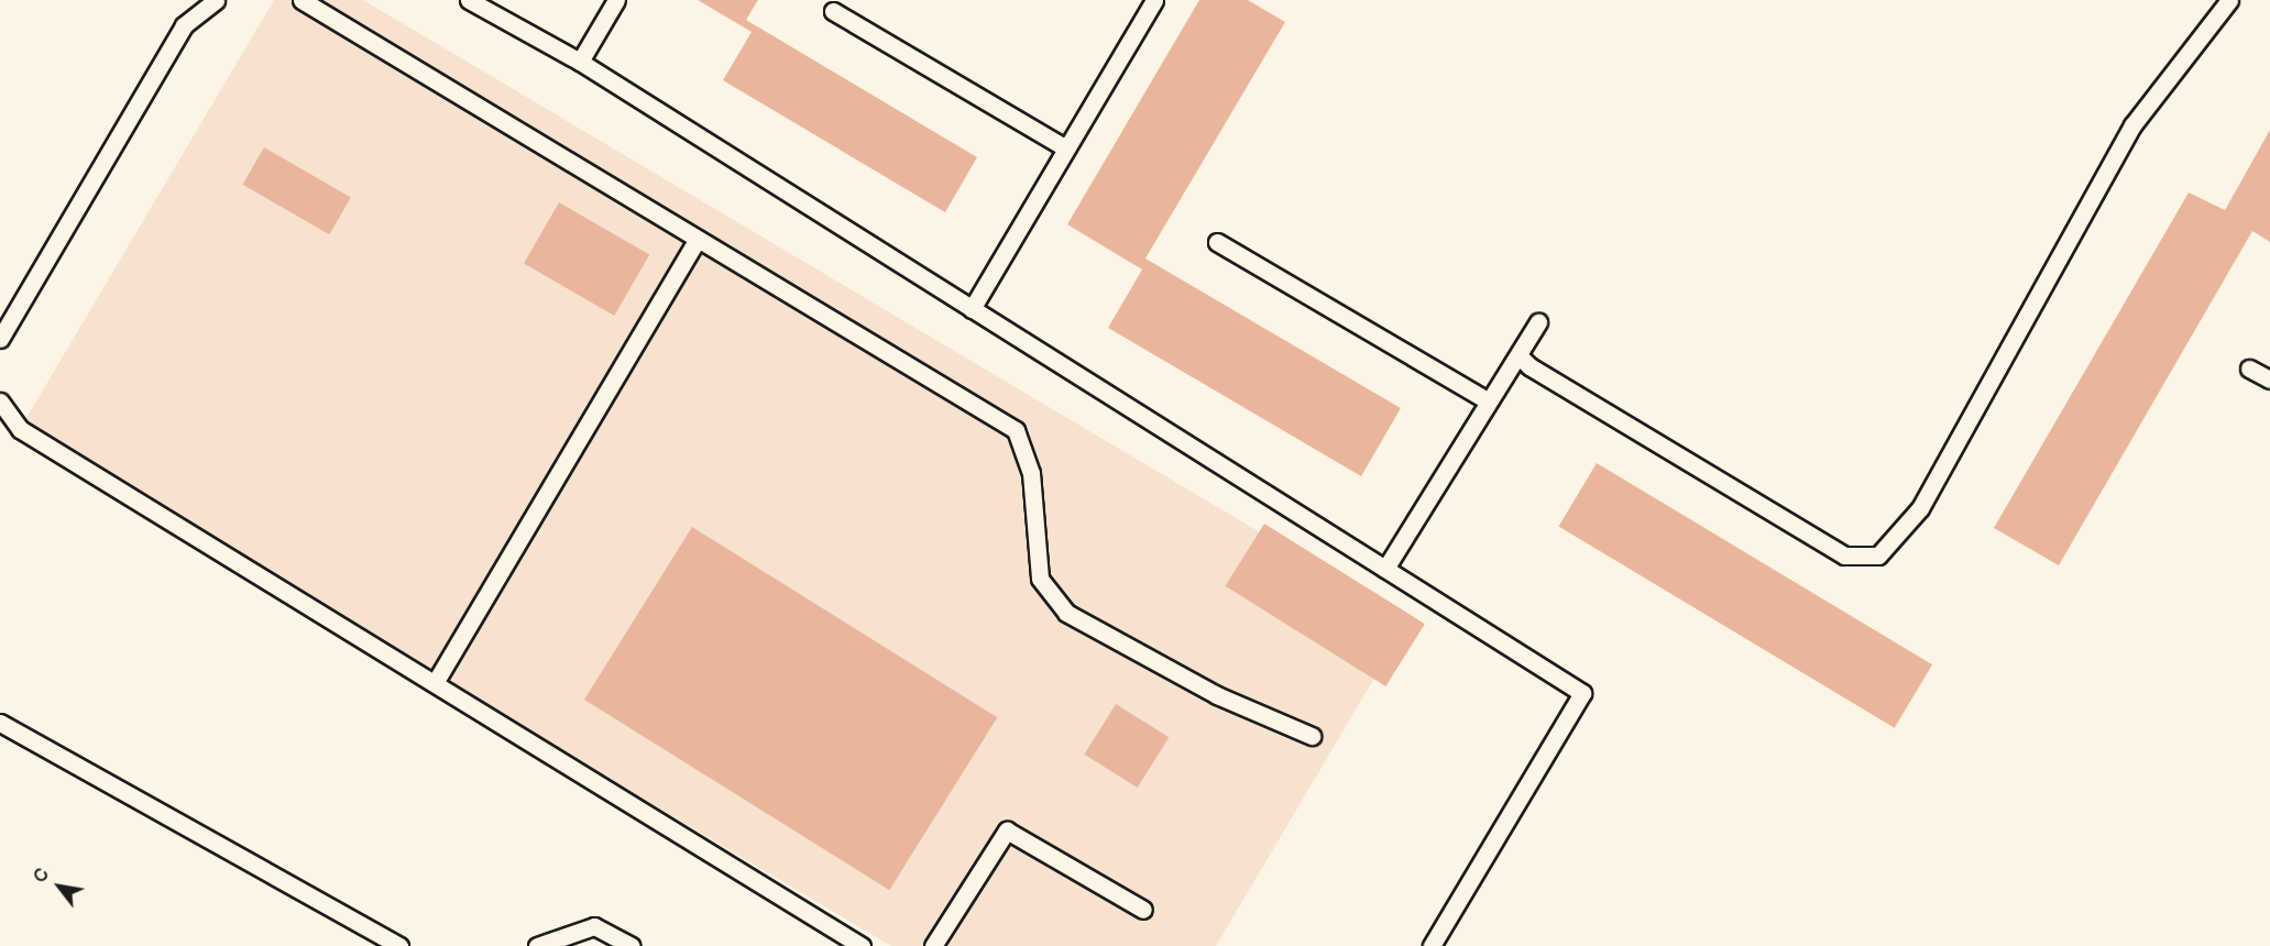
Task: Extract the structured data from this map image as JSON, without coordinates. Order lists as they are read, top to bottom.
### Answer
{
  "north": "top left"
}
